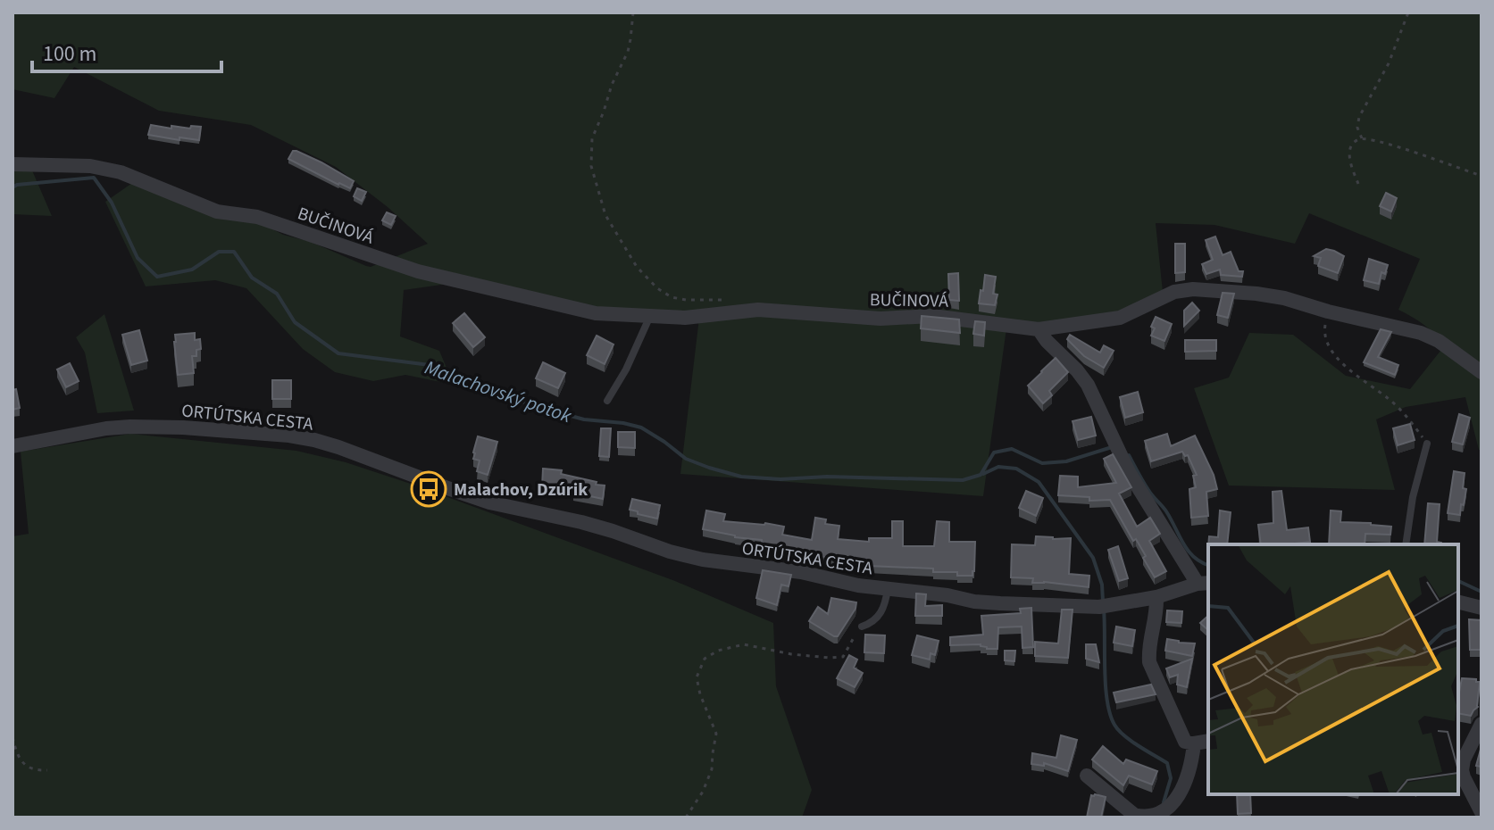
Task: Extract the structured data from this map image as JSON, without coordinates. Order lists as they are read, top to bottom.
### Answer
{
  "streets": {
    "street": ["BUČINOVÁ", "ORTÚTSKA CESTA"]
  },
  "crossings": [
    ["BUČINOVÁ", "ORTÚTSKA CESTA"]
  ],
  "water": ["Malachovský potok"],
  "places": {
    "bus stop": ["Malachov, Dzúrik"]
  },
  "scale_bar": "100 m"
}
